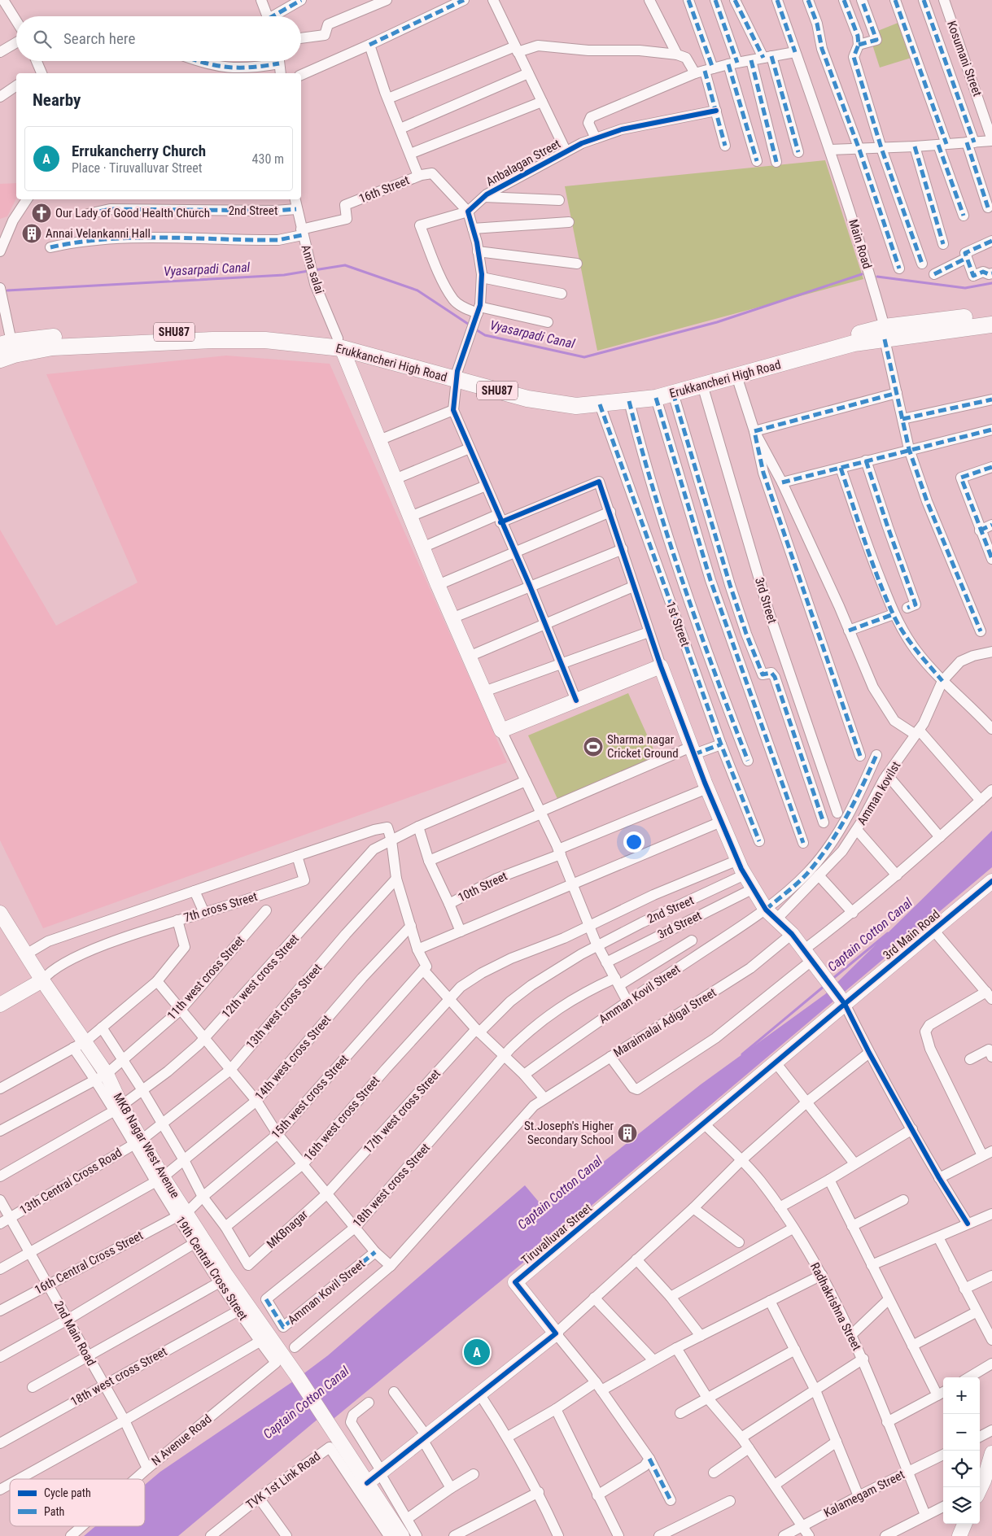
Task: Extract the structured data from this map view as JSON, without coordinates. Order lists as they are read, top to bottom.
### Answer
{
  "streets": {
    "main road": ["SHU87", "Erukkancheri High Road"],
    "street": [
      "Kosumani Street",
      "Anbalagan Street",
      "16th Street",
      "2nd Street",
      "Main Road",
      "Anna salai",
      "3rd Street",
      "1st Street",
      "Amman kovilst",
      "10th Street",
      "7th cross Street",
      "3rd Main Road",
      "12th west cross Street",
      "11th west cross Street",
      "Amman Kovil Street",
      "13th west cross Street",
      "Maraimalai Adigal Street",
      "14th west cross Street",
      "15th west cross Street",
      "17th west cross Street",
      "16th west cross Street",
      "MKB Nagar West Avenue",
      "13th Central Cross Road",
      "18th west cross Street",
      "MKBnagar",
      "Tiruvalluvar Street",
      "16th Central Cross Street",
      "19th Central Cross Street",
      "Radhakrishna Street",
      "2nd Main Road",
      "N Avenue Road",
      "TVK 1st Link Road",
      "Kalamegam Street"
    ]
  },
  "crossings": [
    ["Anbalagan Street", "16th Street"],
    ["16th Street", "Anna salai"],
    ["2nd Street", "Anna salai"],
    ["2nd Street", "17th west cross Street"],
    ["Main Road", "SHU87"],
    ["Main Road", "Erukkancheri High Road"],
    ["Anna salai", "SHU87"],
    ["Anna salai", "Erukkancheri High Road"],
    ["SHU87", "Erukkancheri High Road"],
    ["Erukkancheri High Road", "3rd Street"],
    ["Erukkancheri High Road", "1st Street"],
    ["Amman kovilst", "Amman Kovil Street"],
    ["10th Street", "12th west cross Street"],
    ["7th cross Street", "MKB Nagar West Avenue"],
    ["3rd Main Road", "Tiruvalluvar Street"],
    ["12th west cross Street", "MKB Nagar West Avenue"],
    ["11th west cross Street", "MKB Nagar West Avenue"],
    ["Amman Kovil Street", "18th west cross Street"],
    ["13th west cross Street", "13th Central Cross Road"],
    ["14th west cross Street", "MKB Nagar West Avenue"],
    ["14th west cross Street", "2nd Main Road"],
    ["15th west cross Street", "MKB Nagar West Avenue"],
    ["15th west cross Street", "16th Central Cross Street"],
    ["15th west cross Street", "19th Central Cross Street"],
    ["17th west cross Street", "MKBnagar"],
    ["16th west cross Street", "MKBnagar"],
    ["MKB Nagar West Avenue", "13th Central Cross Road"],
    ["MKB Nagar West Avenue", "16th Central Cross Street"],
    ["MKB Nagar West Avenue", "19th Central Cross Street"],
    ["13th Central Cross Road", "2nd Main Road"],
    ["18th west cross Street", "19th Central Cross Street"],
    ["18th west cross Street", "2nd Main Road"],
    ["Tiruvalluvar Street", "Radhakrishna Street"],
    ["16th Central Cross Street", "19th Central Cross Street"],
    ["16th Central Cross Street", "2nd Main Road"],
    ["19th Central Cross Street", "N Avenue Road"],
    ["Radhakrishna Street", "Kalamegam Street"],
    ["2nd Main Road", "N Avenue Road"]
  ],
  "water": ["Vyasarpadi Canal", "Captain Cotton Canal"],
  "places": {
    "church": ["Our Lady of Good Health Church"],
    "building": ["Annai Velankanni Hall", "St.Joseph's Higher Secondary School"],
    "sports": ["Sharma nagar Cricket Ground"]
  },
  "legend": ["Cycle path", "Path"],
  "page": {
    "search": "Search here",
    "heading": "Nearby",
    "list": [
      {
        "mark": "A",
        "name": "Errukancherry Church",
        "note": "Place · Tiruvalluvar Street",
        "value": "430 m"
      }
    ],
    "pins": "A",
    "map_buttons": ["+", "−"]
  }
}
